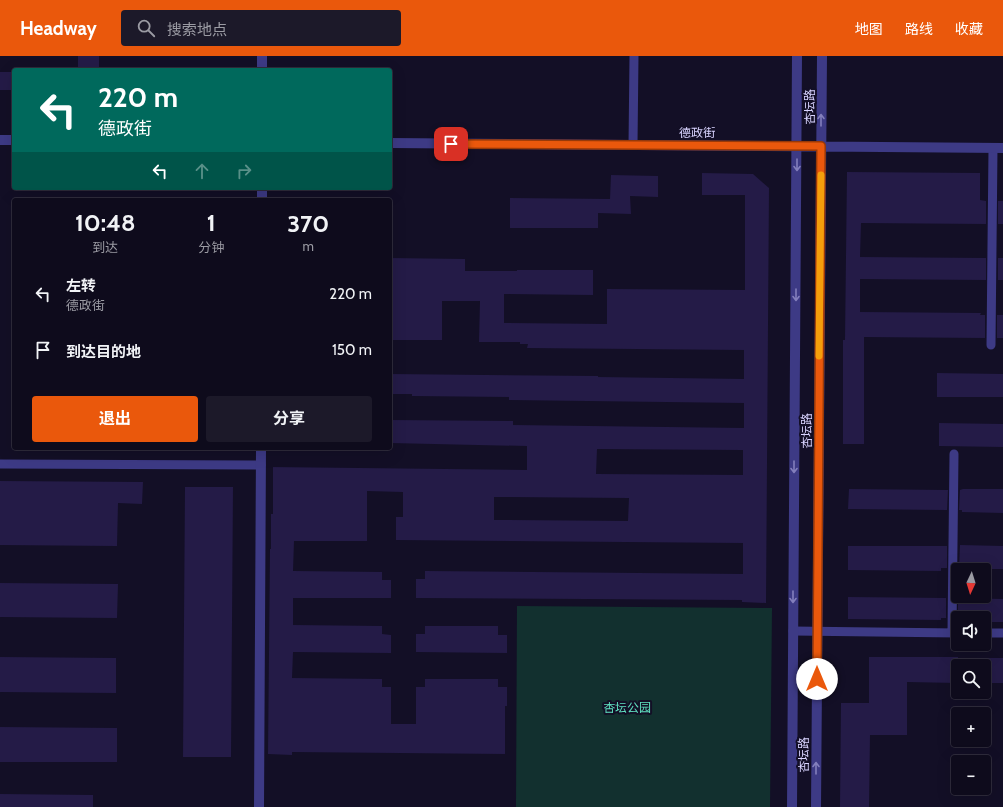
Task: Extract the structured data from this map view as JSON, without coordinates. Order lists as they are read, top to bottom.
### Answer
{
  "streets": {
    "street": ["杏坛路", "德政街"]
  },
  "crossings": [
    ["杏坛路", "德政街"]
  ],
  "parks": ["杏坛公园"],
  "north": "bottom",
  "page": {
    "header": "Headway",
    "search": "搜索地点",
    "nav": ["地图", "路线", "收藏"],
    "turn": ["220 m", "德政街"],
    "eta": [
      "10:48",
      "到达",
      "1",
      "分钟",
      "370",
      "m"
    ],
    "list": [
      {
        "name": "左转",
        "note": "德政街",
        "value": "220 m"
      },
      {
        "name": "到达目的地",
        "value": "150 m"
      }
    ],
    "buttons": ["退出", "分享"],
    "map_buttons": ["+", "−"]
  }
}
